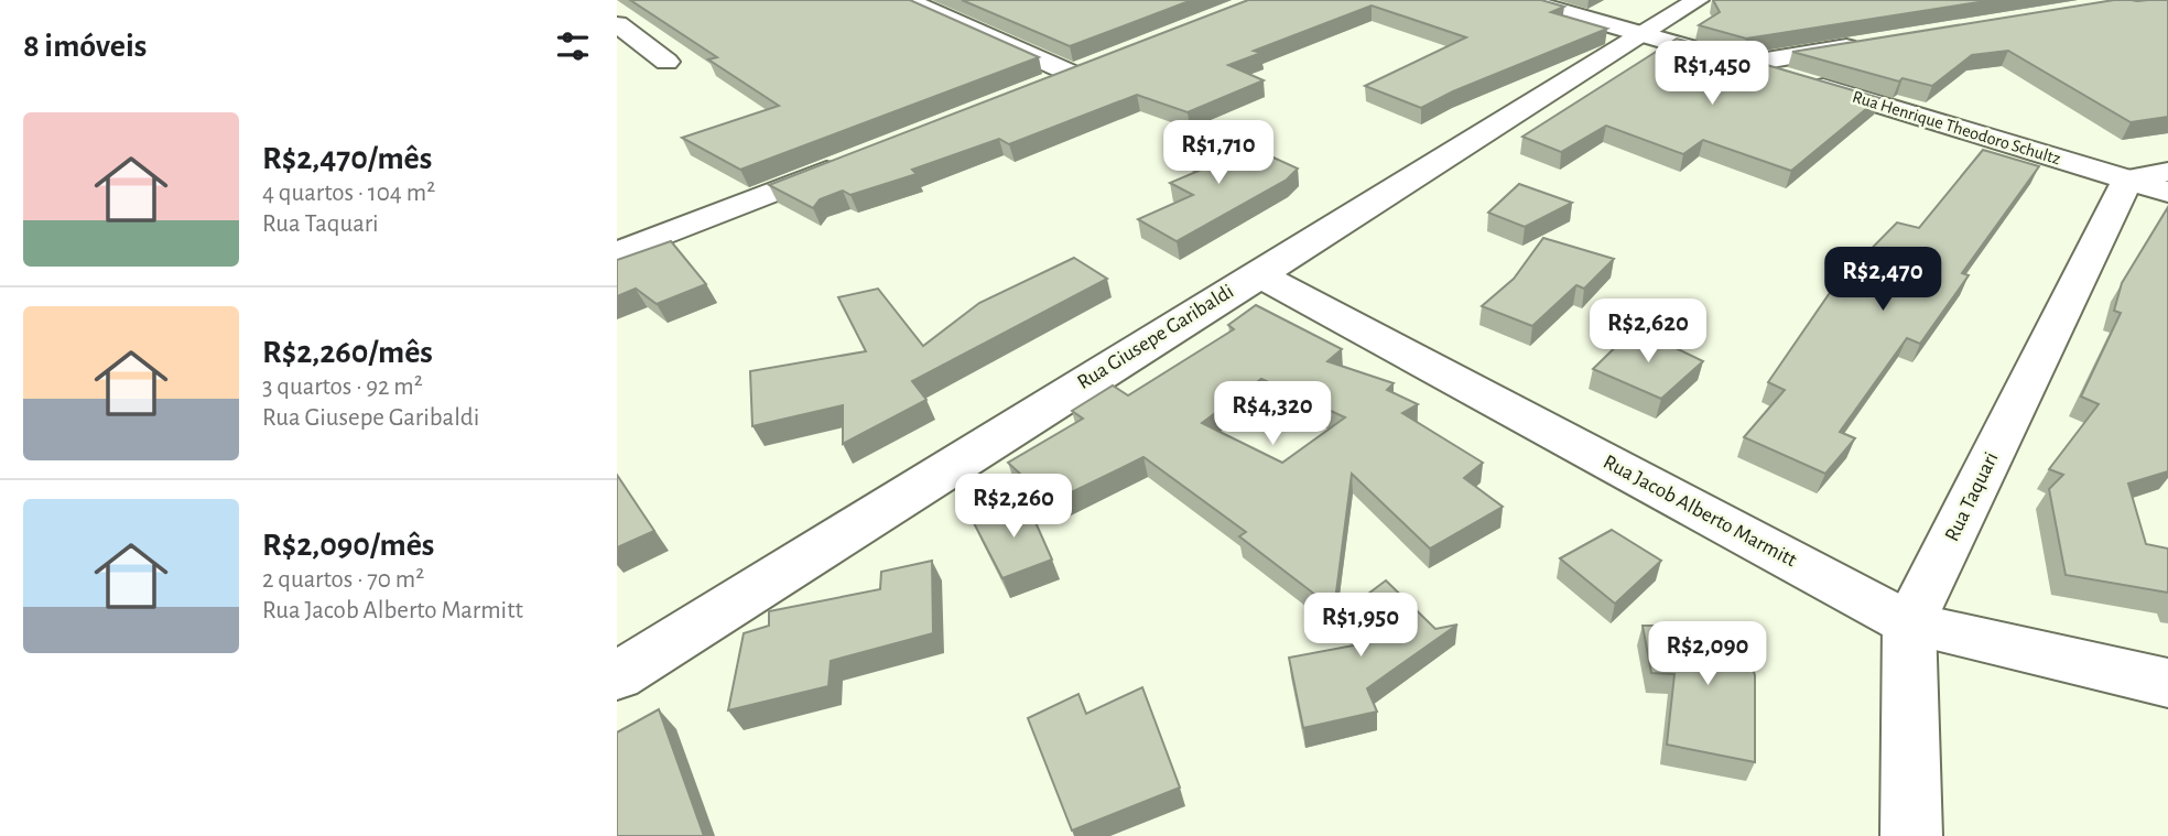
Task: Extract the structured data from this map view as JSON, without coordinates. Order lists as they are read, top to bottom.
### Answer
{
  "streets": {
    "street": [
      "Rua Henrique Theodoro Schultz",
      "Rua Giusepe Garibaldi",
      "Rua Taquari",
      "Rua Jacob Alberto Marmitt"
    ]
  },
  "crossings": [
    ["Rua Henrique Theodoro Schultz", "Rua Giusepe Garibaldi"],
    ["Rua Henrique Theodoro Schultz", "Rua Taquari"],
    ["Rua Giusepe Garibaldi", "Rua Jacob Alberto Marmitt"],
    ["Rua Taquari", "Rua Jacob Alberto Marmitt"]
  ],
  "page": {
    "heading": "8 imóveis",
    "price": [
      "R$1,450",
      "R$1,710",
      "R$2,470",
      "R$2,620",
      "R$4,320",
      "R$2,260",
      "R$1,950",
      "R$2,090"
    ],
    "list": [
      {
        "name": "R$2,470/mês",
        "note": "4 quartos · 104 m² · Rua Taquari"
      },
      {
        "name": "R$2,260/mês",
        "note": "3 quartos · 92 m² · Rua Giusepe Garibaldi"
      },
      {
        "name": "R$2,090/mês",
        "note": "2 quartos · 70 m² · Rua Jacob Alberto Marmitt"
      }
    ]
  }
}
